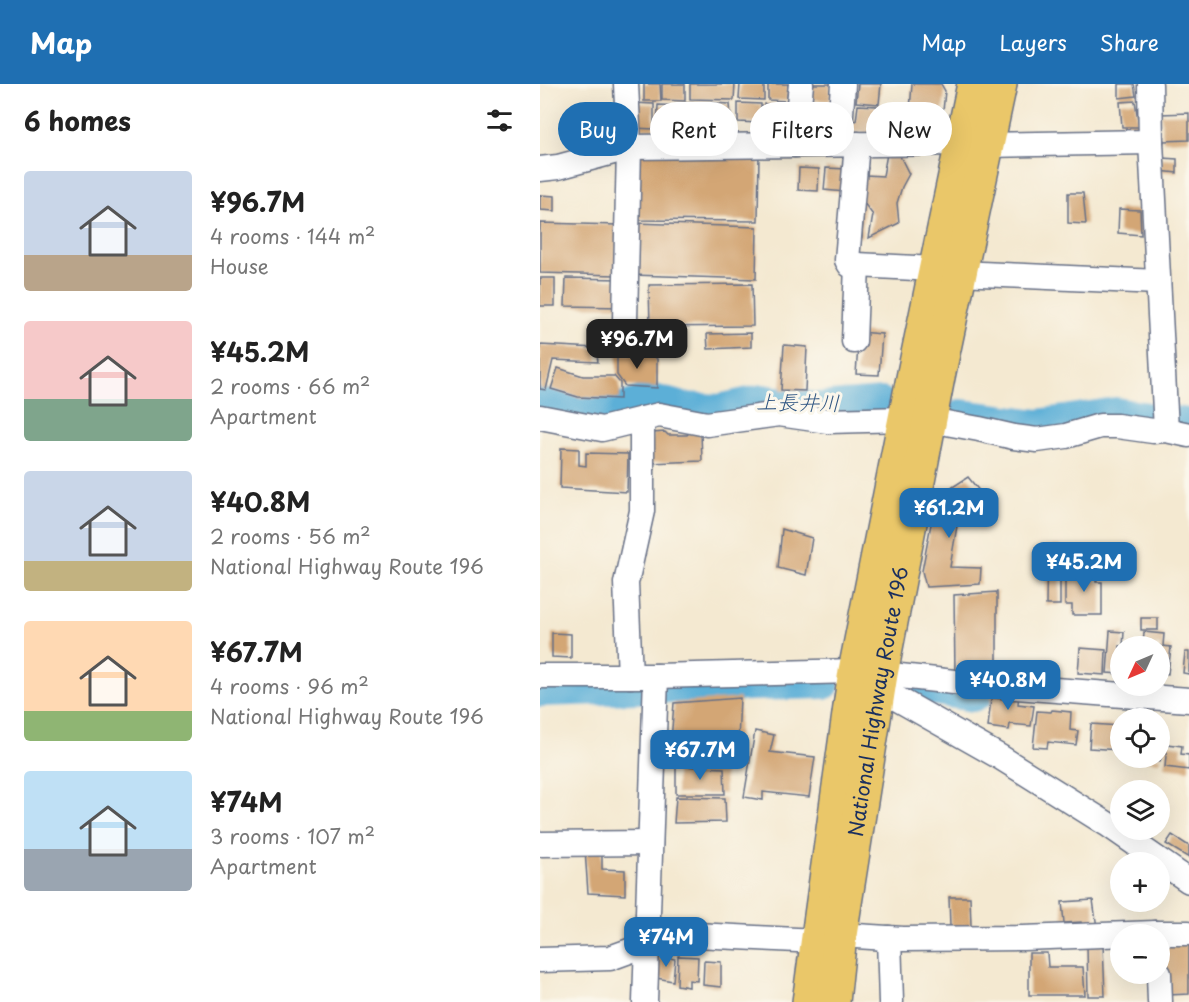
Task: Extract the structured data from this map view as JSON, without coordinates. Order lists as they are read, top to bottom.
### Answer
{
  "streets": {
    "highway": ["National Highway Route 196"]
  },
  "water": ["上長井川"],
  "north": "bottom left",
  "page": {
    "header": "Map",
    "nav": ["Map", "Layers", "Share"],
    "heading": "6 homes",
    "chip": [
      "Buy",
      "Rent",
      "Filters",
      "New"
    ],
    "list": [
      {
        "name": "¥96.7M",
        "note": "4 rooms · 144 m² · House"
      },
      {
        "name": "¥45.2M",
        "note": "2 rooms · 66 m² · Apartment"
      },
      {
        "name": "¥40.8M",
        "note": "2 rooms · 56 m² · National Highway Route 196"
      },
      {
        "name": "¥67.7M",
        "note": "4 rooms · 96 m² · National Highway Route 196"
      },
      {
        "name": "¥74M",
        "note": "3 rooms · 107 m² · Apartment"
      }
    ],
    "price": [
      "¥96.7M",
      "¥61.2M",
      "¥45.2M",
      "¥40.8M",
      "¥67.7M",
      "¥74M"
    ],
    "map_buttons": ["+", "−"]
  }
}
